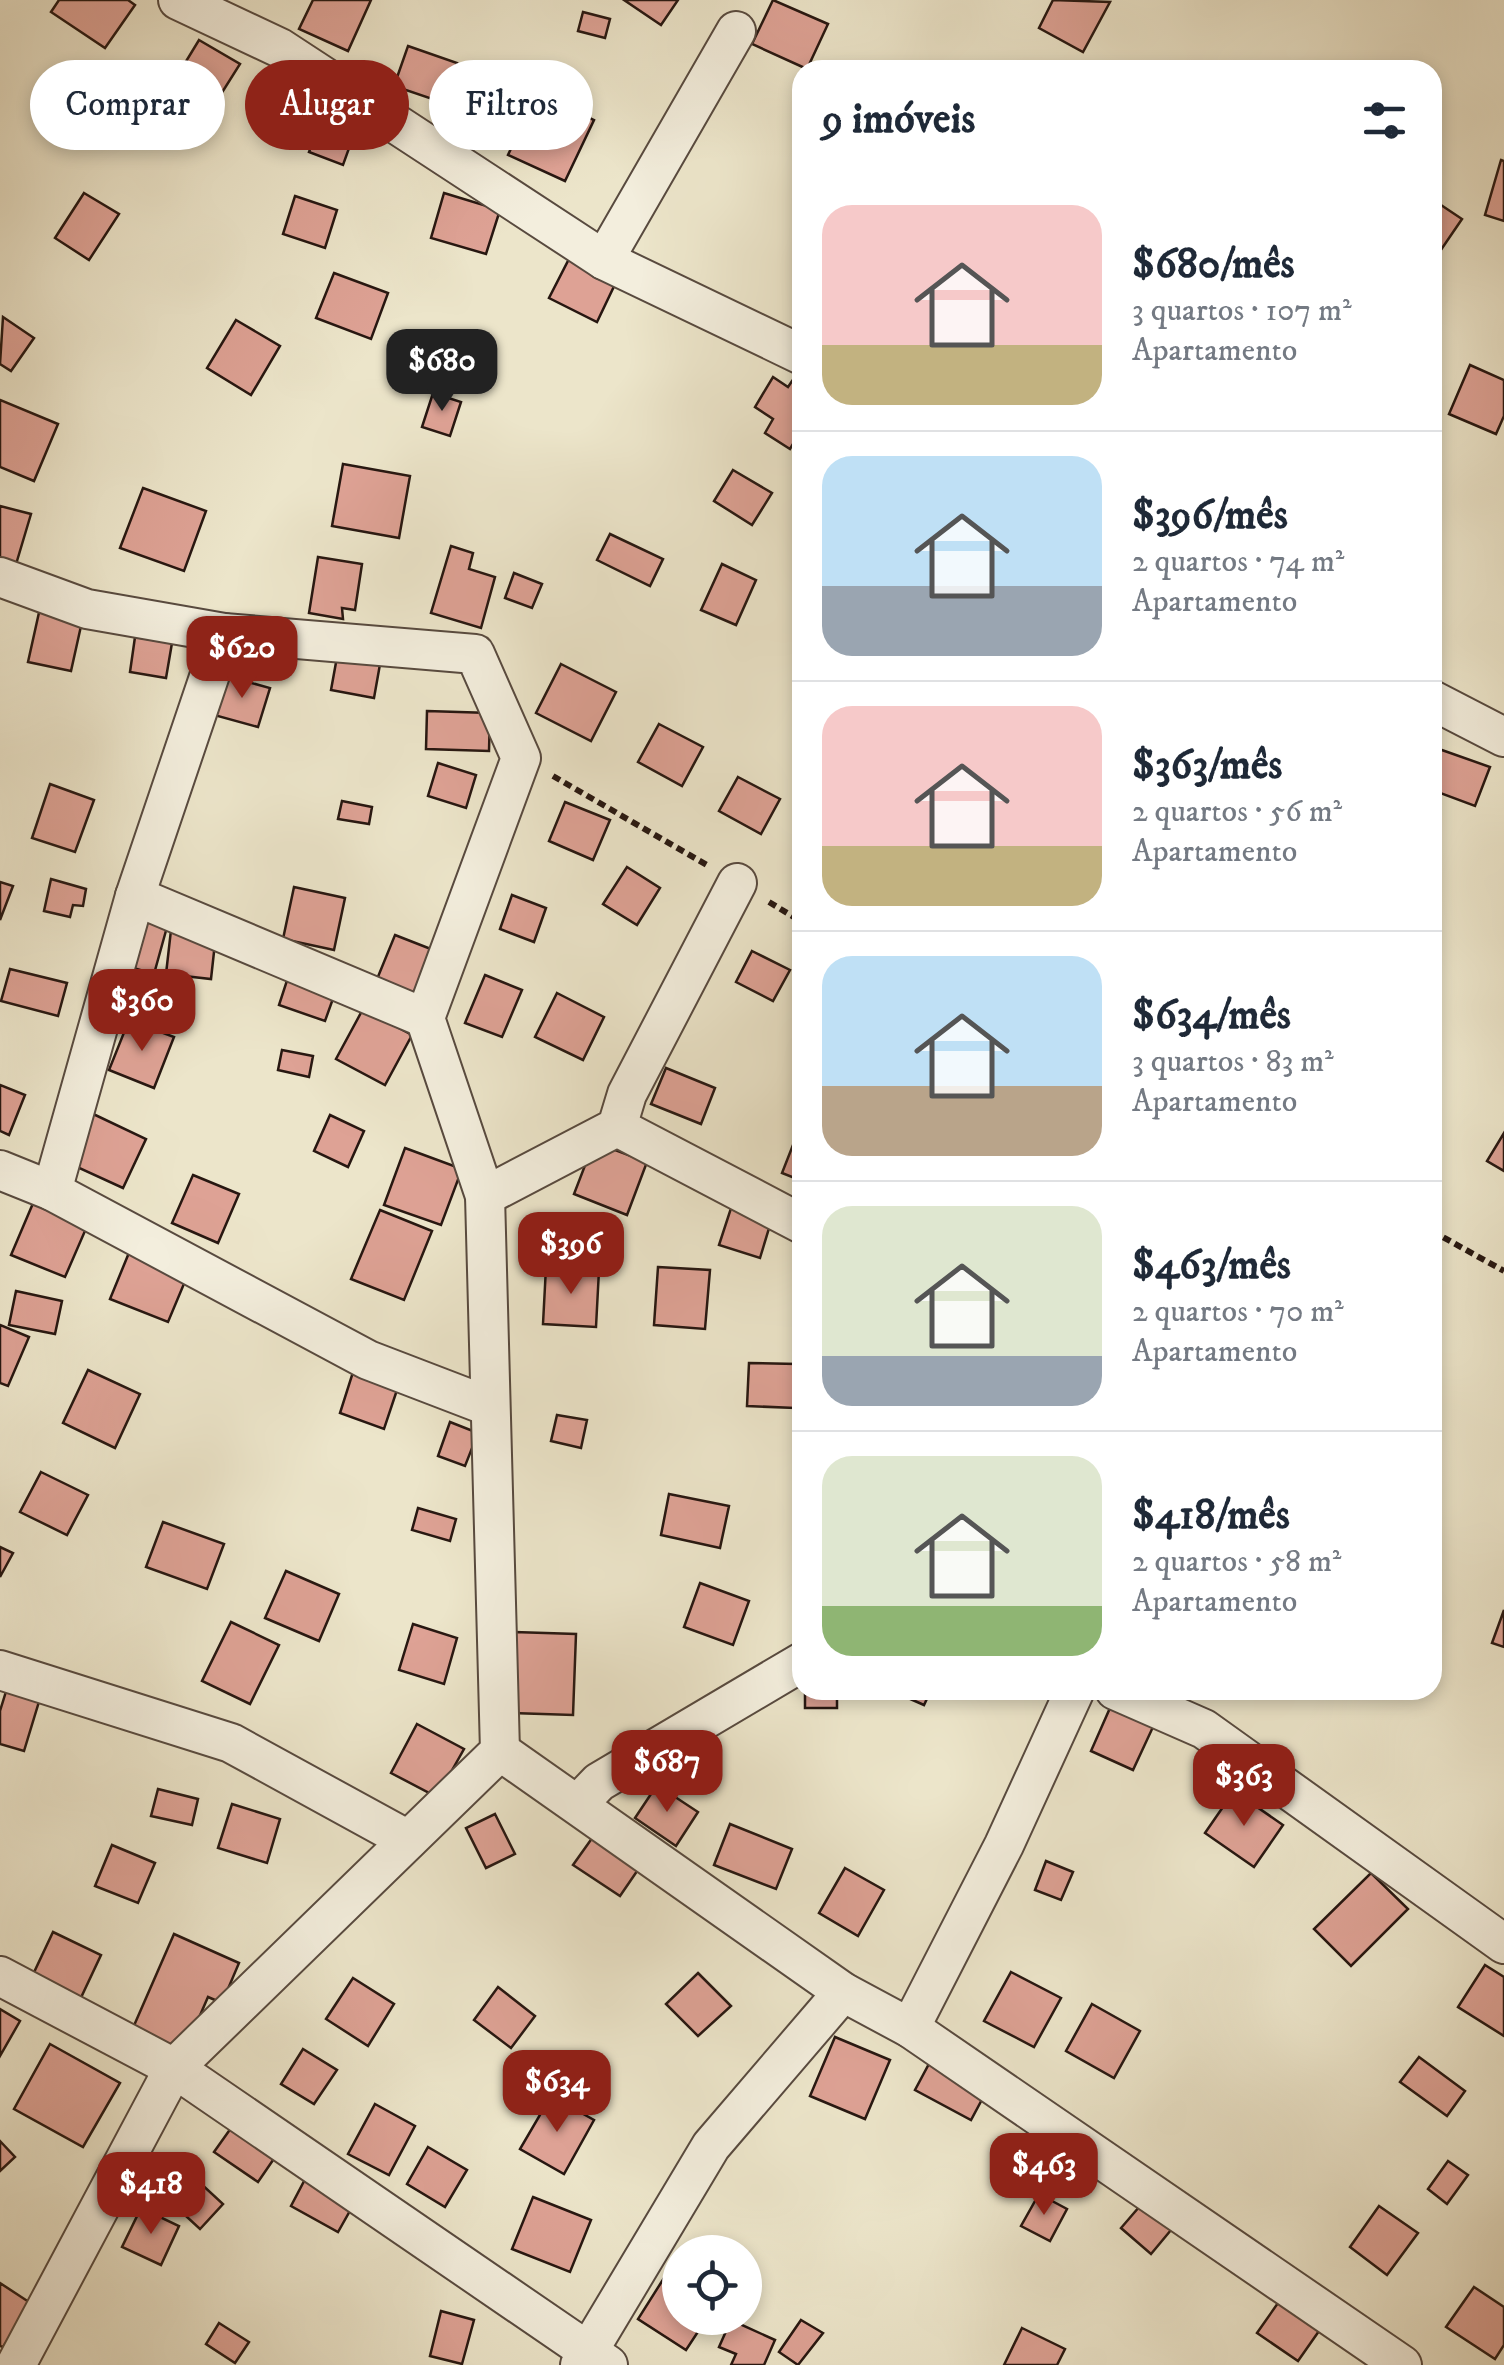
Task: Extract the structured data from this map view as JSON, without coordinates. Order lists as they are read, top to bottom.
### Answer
{
  "page": {
    "chip": ["Comprar", "Alugar", "Filtros"],
    "heading": "9 imóveis",
    "list": [
      {
        "name": "$680/mês",
        "note": "3 quartos · 107 m² · Apartamento"
      },
      {
        "name": "$396/mês",
        "note": "2 quartos · 74 m² · Apartamento"
      },
      {
        "name": "$363/mês",
        "note": "2 quartos · 56 m² · Apartamento"
      },
      {
        "name": "$634/mês",
        "note": "3 quartos · 83 m² · Apartamento"
      },
      {
        "name": "$463/mês",
        "note": "2 quartos · 70 m² · Apartamento"
      },
      {
        "name": "$418/mês",
        "note": "2 quartos · 58 m² · Apartamento"
      }
    ],
    "price": [
      "$680",
      "$620",
      "$360",
      "$396",
      "$687",
      "$363",
      "$634",
      "$463",
      "$418"
    ]
  }
}
